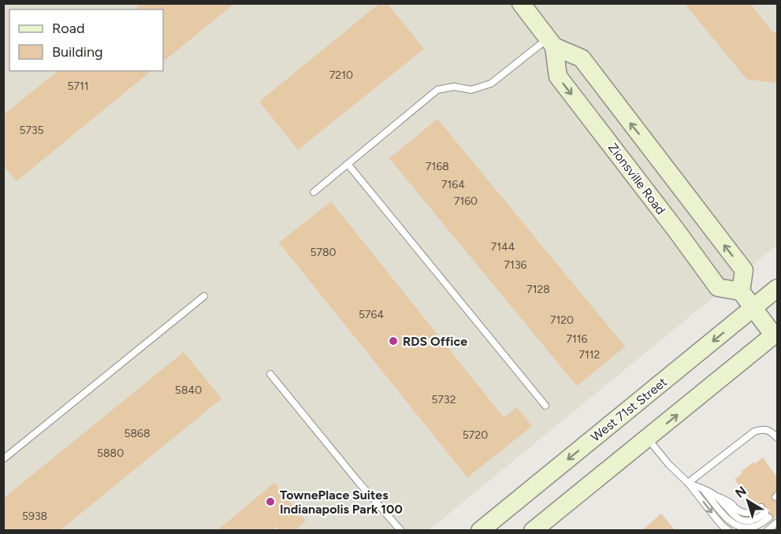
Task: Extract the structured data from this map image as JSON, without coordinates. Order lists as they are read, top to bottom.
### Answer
{
  "streets": {
    "main road": ["Zionsville Road", "West 71st Street"]
  },
  "places": ["RDS Office", "TownePlace Suites Indianapolis Park 100"],
  "house_numbers": [
    "7210",
    "5711",
    "5735",
    "7168",
    "7164",
    "7160",
    "7144",
    "5780",
    "7136",
    "7128",
    "5764",
    "7120",
    "7116",
    "7112",
    "5840",
    "5732",
    "5868",
    "5720",
    "5880",
    "5938"
  ],
  "legend": ["Road", "Building"],
  "north": "top left"
}
